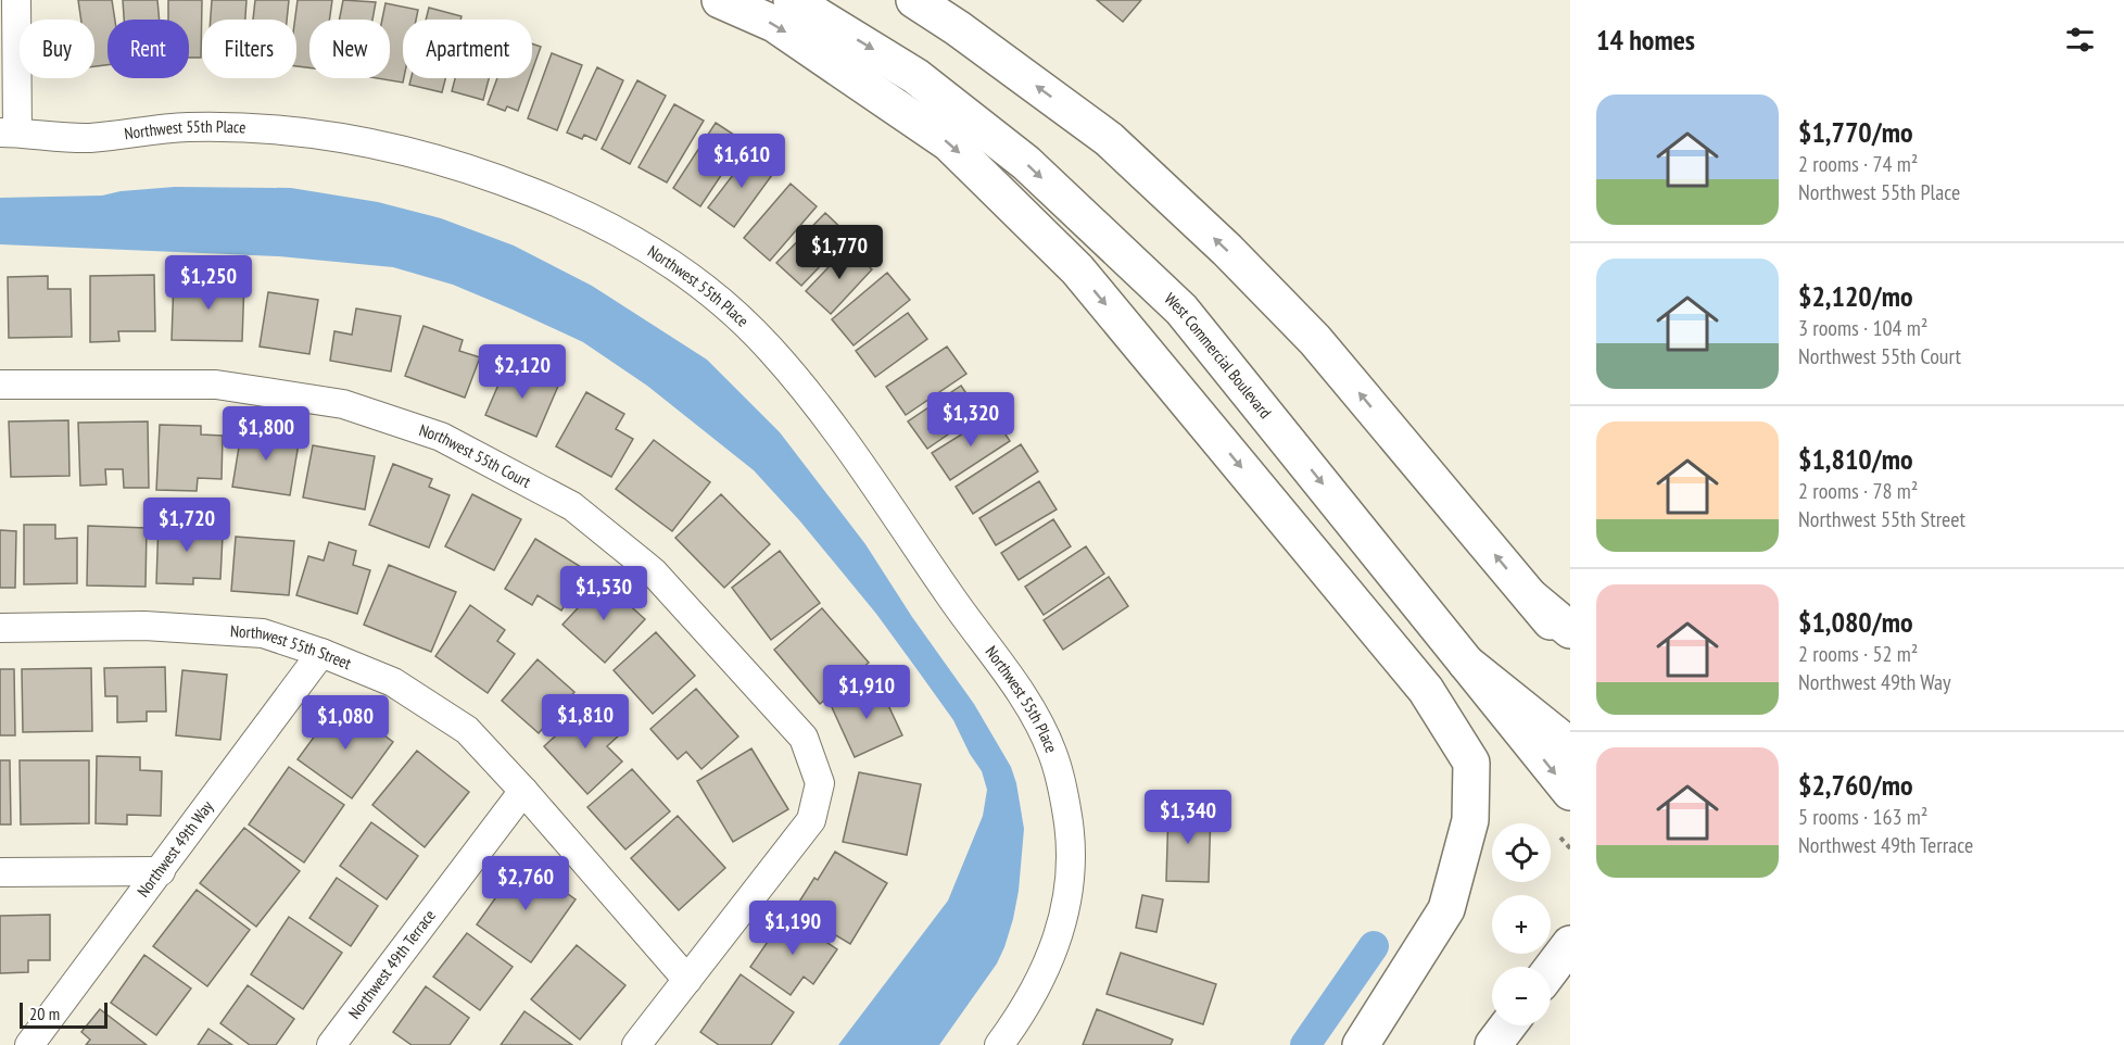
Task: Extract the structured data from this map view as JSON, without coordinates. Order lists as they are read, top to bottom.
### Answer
{
  "streets": {
    "highway": ["West Commercial Boulevard"],
    "street": [
      "Northwest 55th Place",
      "Northwest 55th Court",
      "Northwest 55th Street",
      "Northwest 49th Way",
      "Northwest 49th Terrace"
    ]
  },
  "crossings": [
    ["Northwest 55th Court", "Northwest 55th Street"],
    ["Northwest 55th Street", "Northwest 49th Way"],
    ["Northwest 55th Street", "Northwest 49th Terrace"]
  ],
  "scale_bar": "20 m",
  "page": {
    "heading": "14 homes",
    "chip": [
      "Buy",
      "Rent",
      "Filters",
      "New",
      "Apartment"
    ],
    "list": [
      {
        "name": "$1,770/mo",
        "note": "2 rooms · 74 m² · Northwest 55th Place"
      },
      {
        "name": "$2,120/mo",
        "note": "3 rooms · 104 m² · Northwest 55th Court"
      },
      {
        "name": "$1,810/mo",
        "note": "2 rooms · 78 m² · Northwest 55th Street"
      },
      {
        "name": "$1,080/mo",
        "note": "2 rooms · 52 m² · Northwest 49th Way"
      },
      {
        "name": "$2,760/mo",
        "note": "5 rooms · 163 m² · Northwest 49th Terrace"
      }
    ],
    "price": [
      "$1,610",
      "$1,770",
      "$1,250",
      "$2,120",
      "$1,320",
      "$1,800",
      "$1,720",
      "$1,530",
      "$1,910",
      "$1,810",
      "$1,080",
      "$1,340",
      "$2,760",
      "$1,190"
    ],
    "map_buttons": ["+", "−"],
    "scale": "20 m"
  }
}
